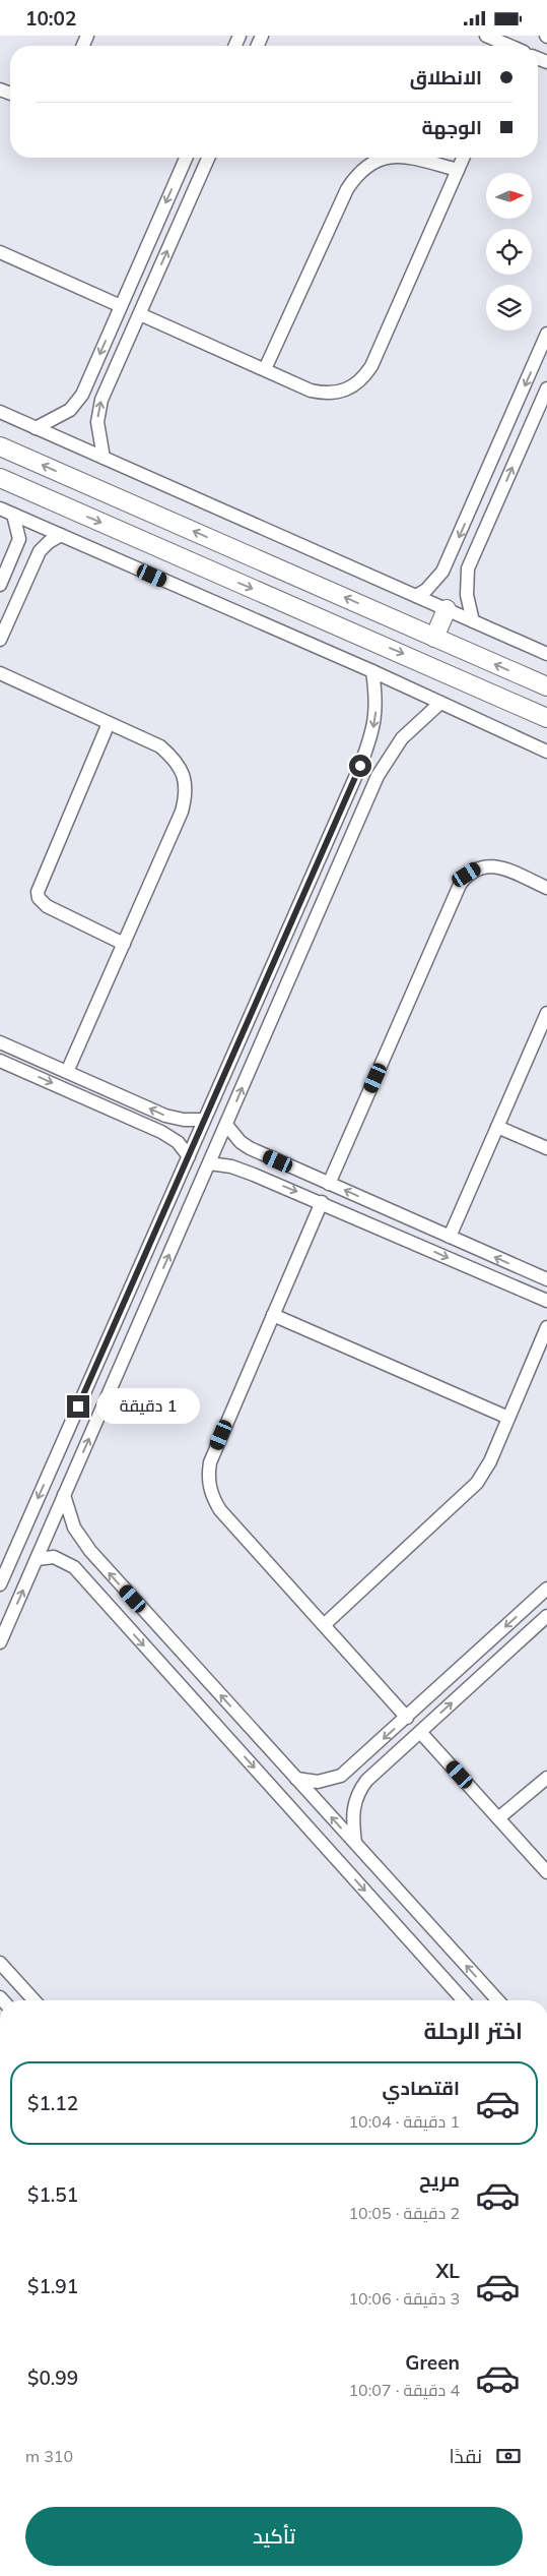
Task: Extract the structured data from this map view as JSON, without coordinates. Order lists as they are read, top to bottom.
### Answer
{
  "north": "right",
  "page": {
    "status": "10:02",
    "banner": ["الانطلاق", "الوجهة"],
    "bubble": "1 دقيقة",
    "heading": "اختر الرحلة",
    "list": [
      {
        "name": "اقتصادي",
        "note": "1 دقيقة · 10:04",
        "value": "$1.12"
      },
      {
        "name": "مريح",
        "note": "2 دقيقة · 10:05",
        "value": "$1.51"
      },
      {
        "name": "XL",
        "note": "3 دقيقة · 10:06",
        "value": "$1.91"
      },
      {
        "name": "Green",
        "note": "4 دقيقة · 10:07",
        "value": "$0.99"
      }
    ],
    "pay": ["نقدًا", "310 m"],
    "buttons": "تأكيد"
  }
}
